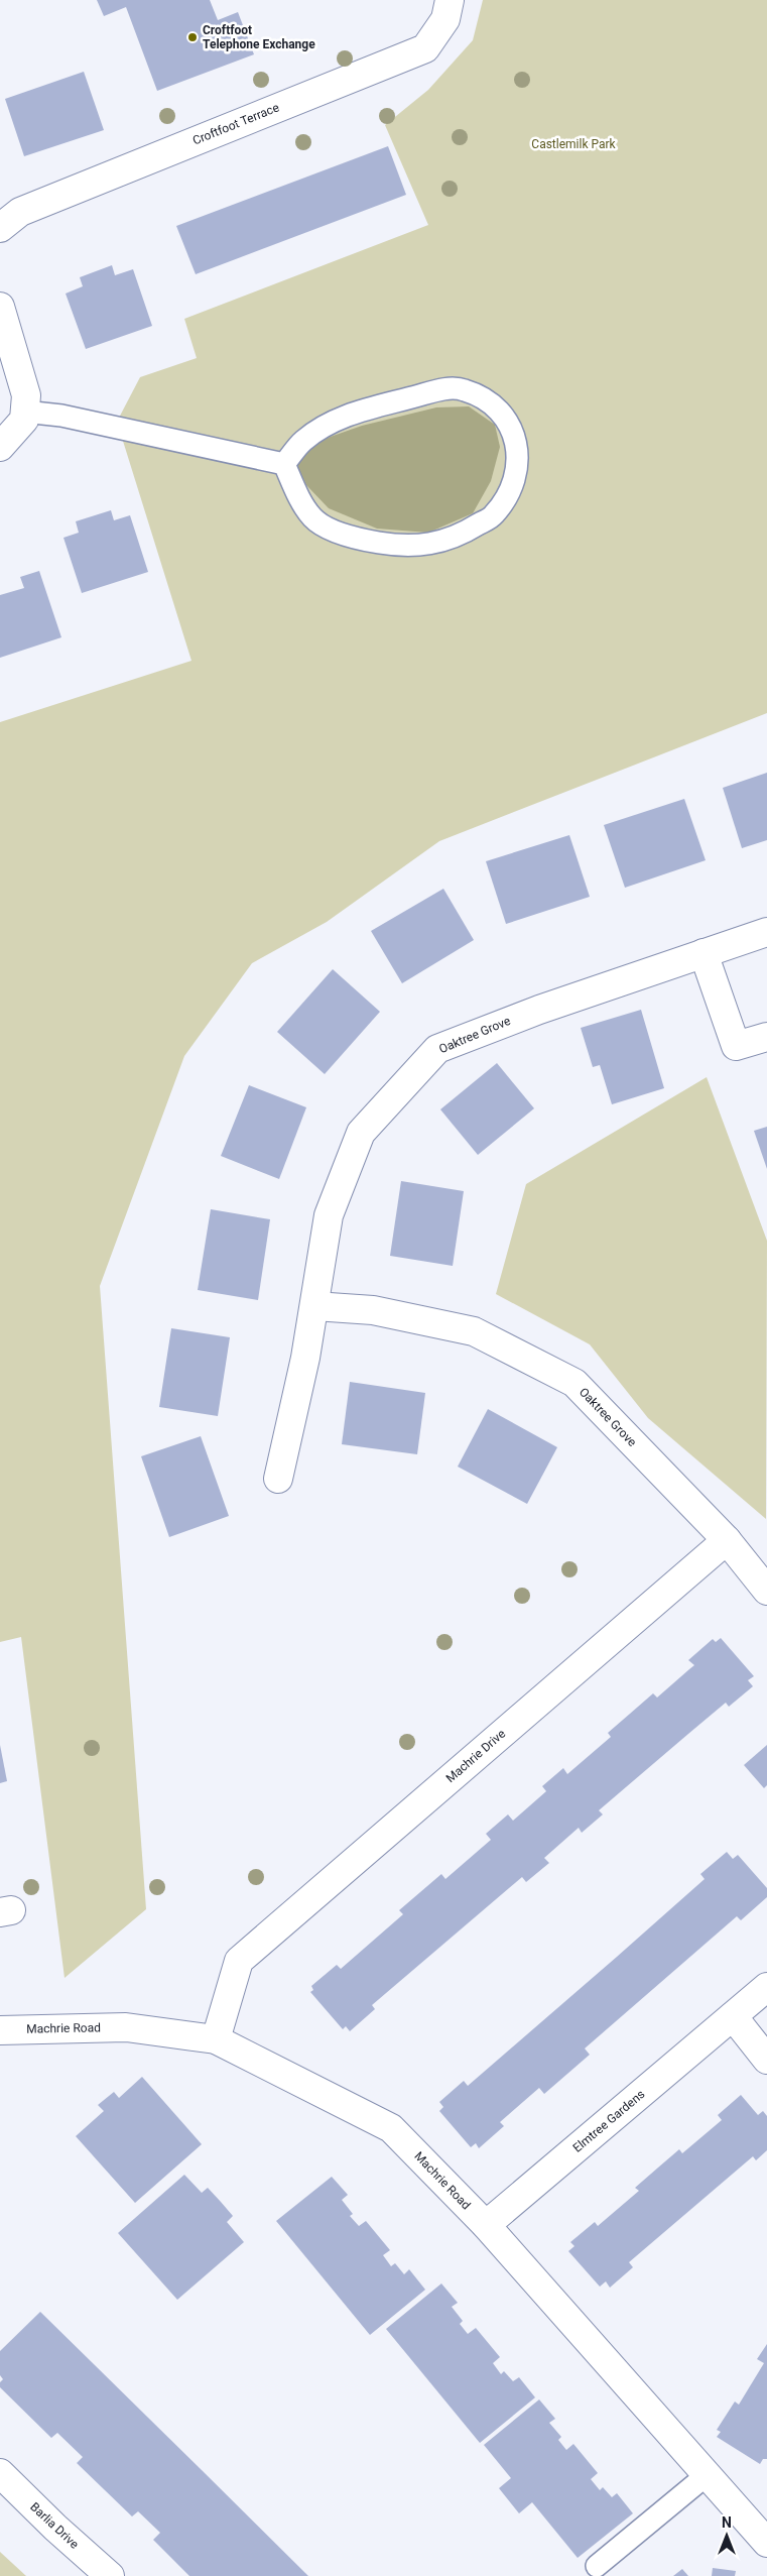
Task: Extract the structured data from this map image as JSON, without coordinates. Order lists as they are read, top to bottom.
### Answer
{
  "streets": {
    "street": [
      "Croftfoot Terrace",
      "Oaktree Grove",
      "Machrie Drive",
      "Machrie Road",
      "Elmtree Gardens",
      "Barlia Drive"
    ]
  },
  "crossings": [
    ["Oaktree Grove", "Machrie Drive"],
    ["Machrie Drive", "Machrie Road"],
    ["Machrie Road", "Elmtree Gardens"]
  ],
  "parks": ["Castlemilk Park"],
  "places": ["Croftfoot Telephone Exchange"],
  "north": "top"
}
